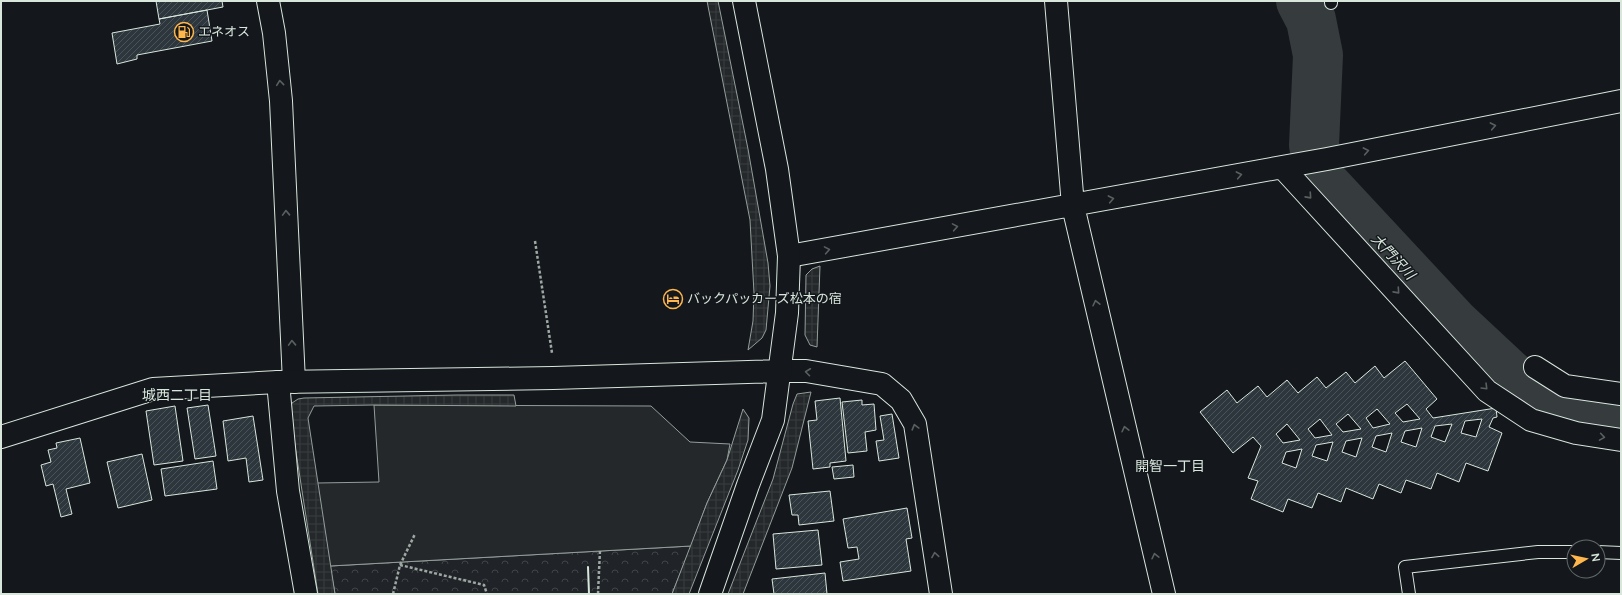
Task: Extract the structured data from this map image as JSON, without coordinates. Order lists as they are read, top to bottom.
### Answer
{
  "districts": ["城西二丁目", "開智一丁目"],
  "water": ["大門沢川"],
  "places": {
    "fuel station": ["エネオス"],
    "hotel": ["バックパッカーズ松本の宿"]
  },
  "north": "right"
}
